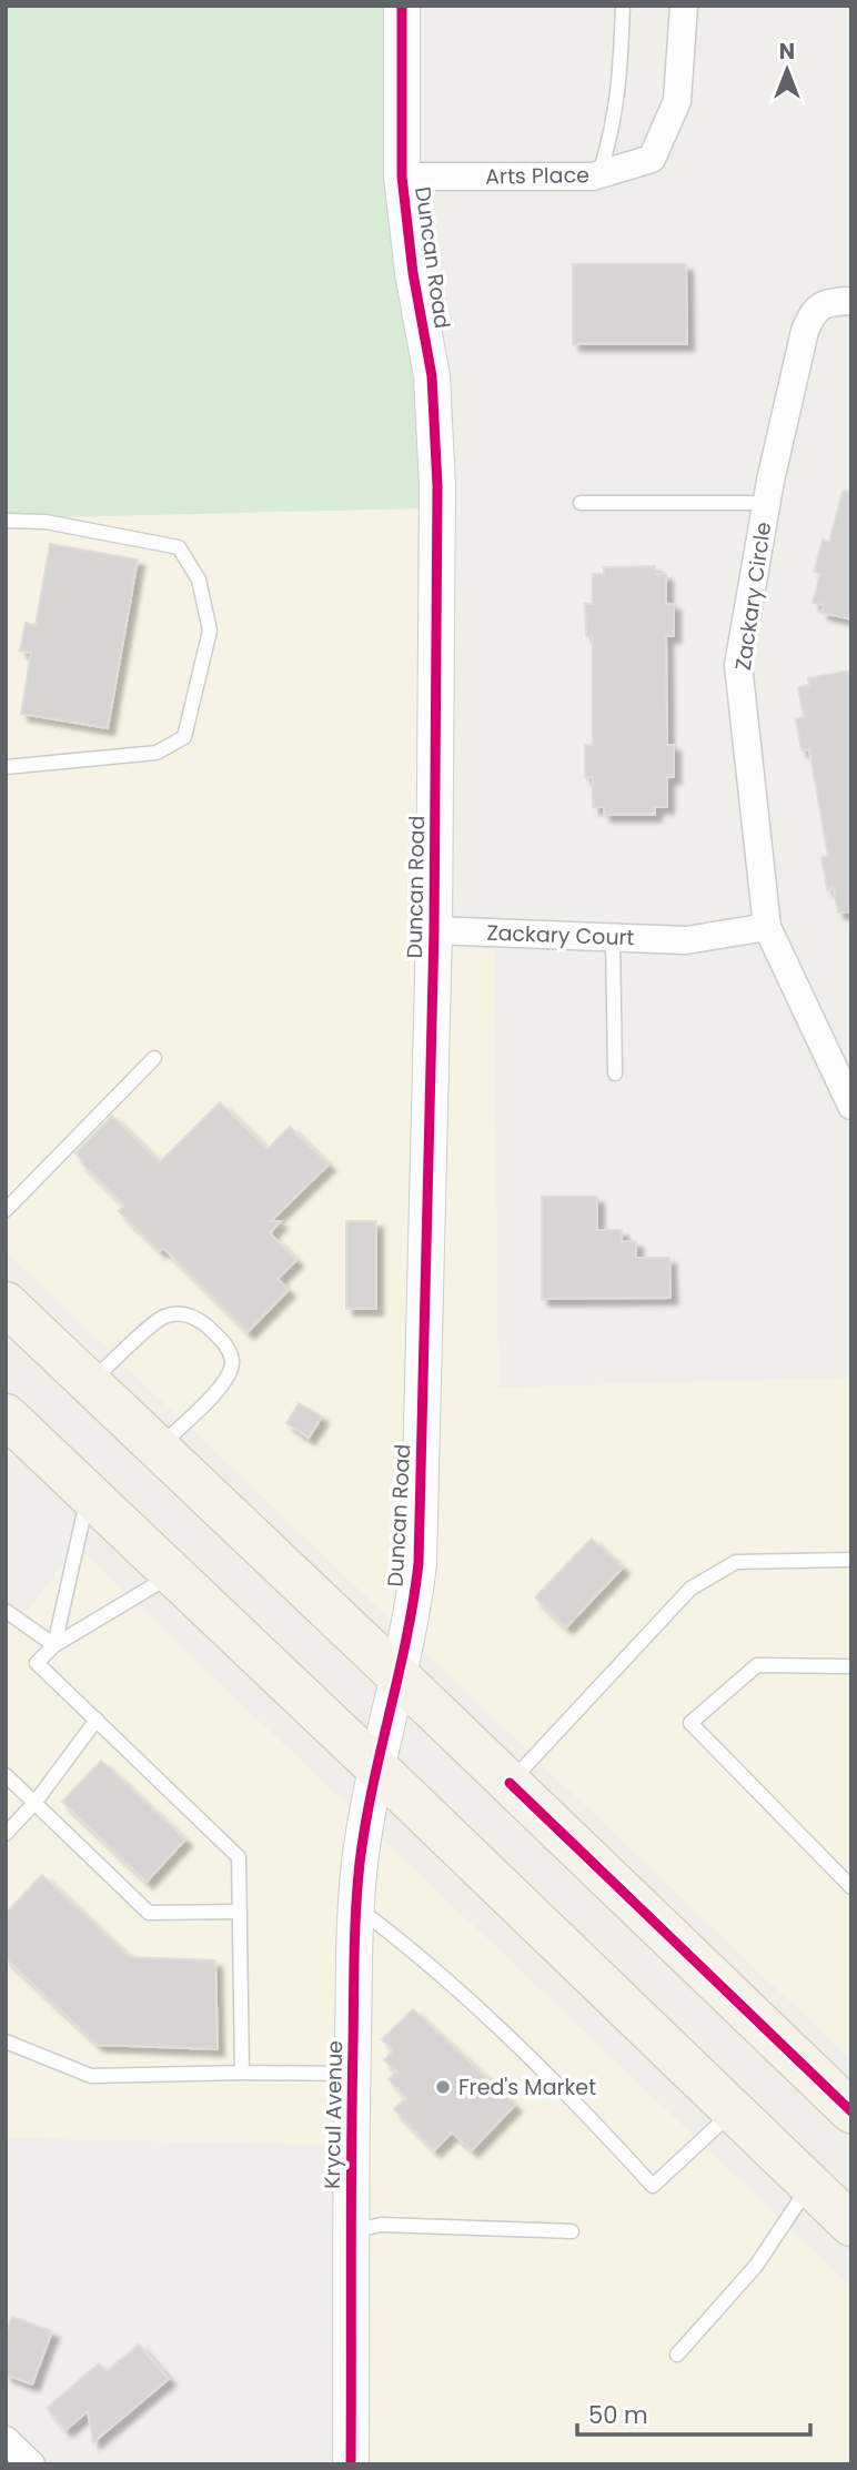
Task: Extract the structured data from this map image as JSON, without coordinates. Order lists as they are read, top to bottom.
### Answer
{
  "streets": {
    "street": [
      "Arts Place",
      "Duncan Road",
      "Zackary Circle",
      "Zackary Court",
      "Krycul Avenue"
    ]
  },
  "crossings": [
    ["Arts Place", "Duncan Road"],
    ["Duncan Road", "Zackary Court"],
    ["Duncan Road", "Krycul Avenue"],
    ["Zackary Circle", "Zackary Court"]
  ],
  "places": ["Fred's Market"],
  "scale_bar": "50 m",
  "north": "top"
}
